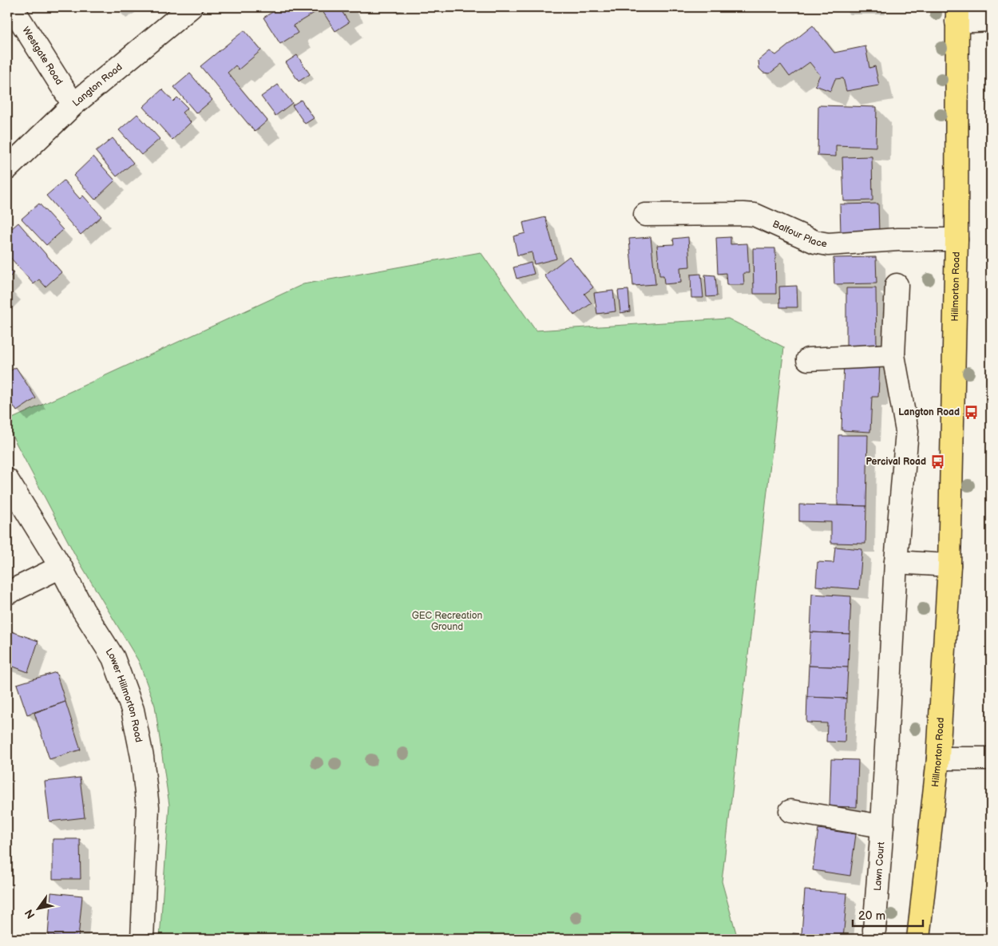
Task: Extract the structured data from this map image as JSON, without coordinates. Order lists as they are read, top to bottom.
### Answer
{
  "streets": {
    "highway": ["Hillmorton Road"],
    "street": [
      "Westgate Road",
      "Langton Road",
      "Balfour Place",
      "Lower Hillmorton Road",
      "Lawn Court"
    ]
  },
  "crossings": [
    ["Westgate Road", "Langton Road"],
    ["Balfour Place", "Hillmorton Road"]
  ],
  "parks": ["GEC Recreation Ground"],
  "places": {
    "bus stop": ["Langton Road", "Percival Road"]
  },
  "scale_bar": "20 m",
  "north": "bottom left"
}
